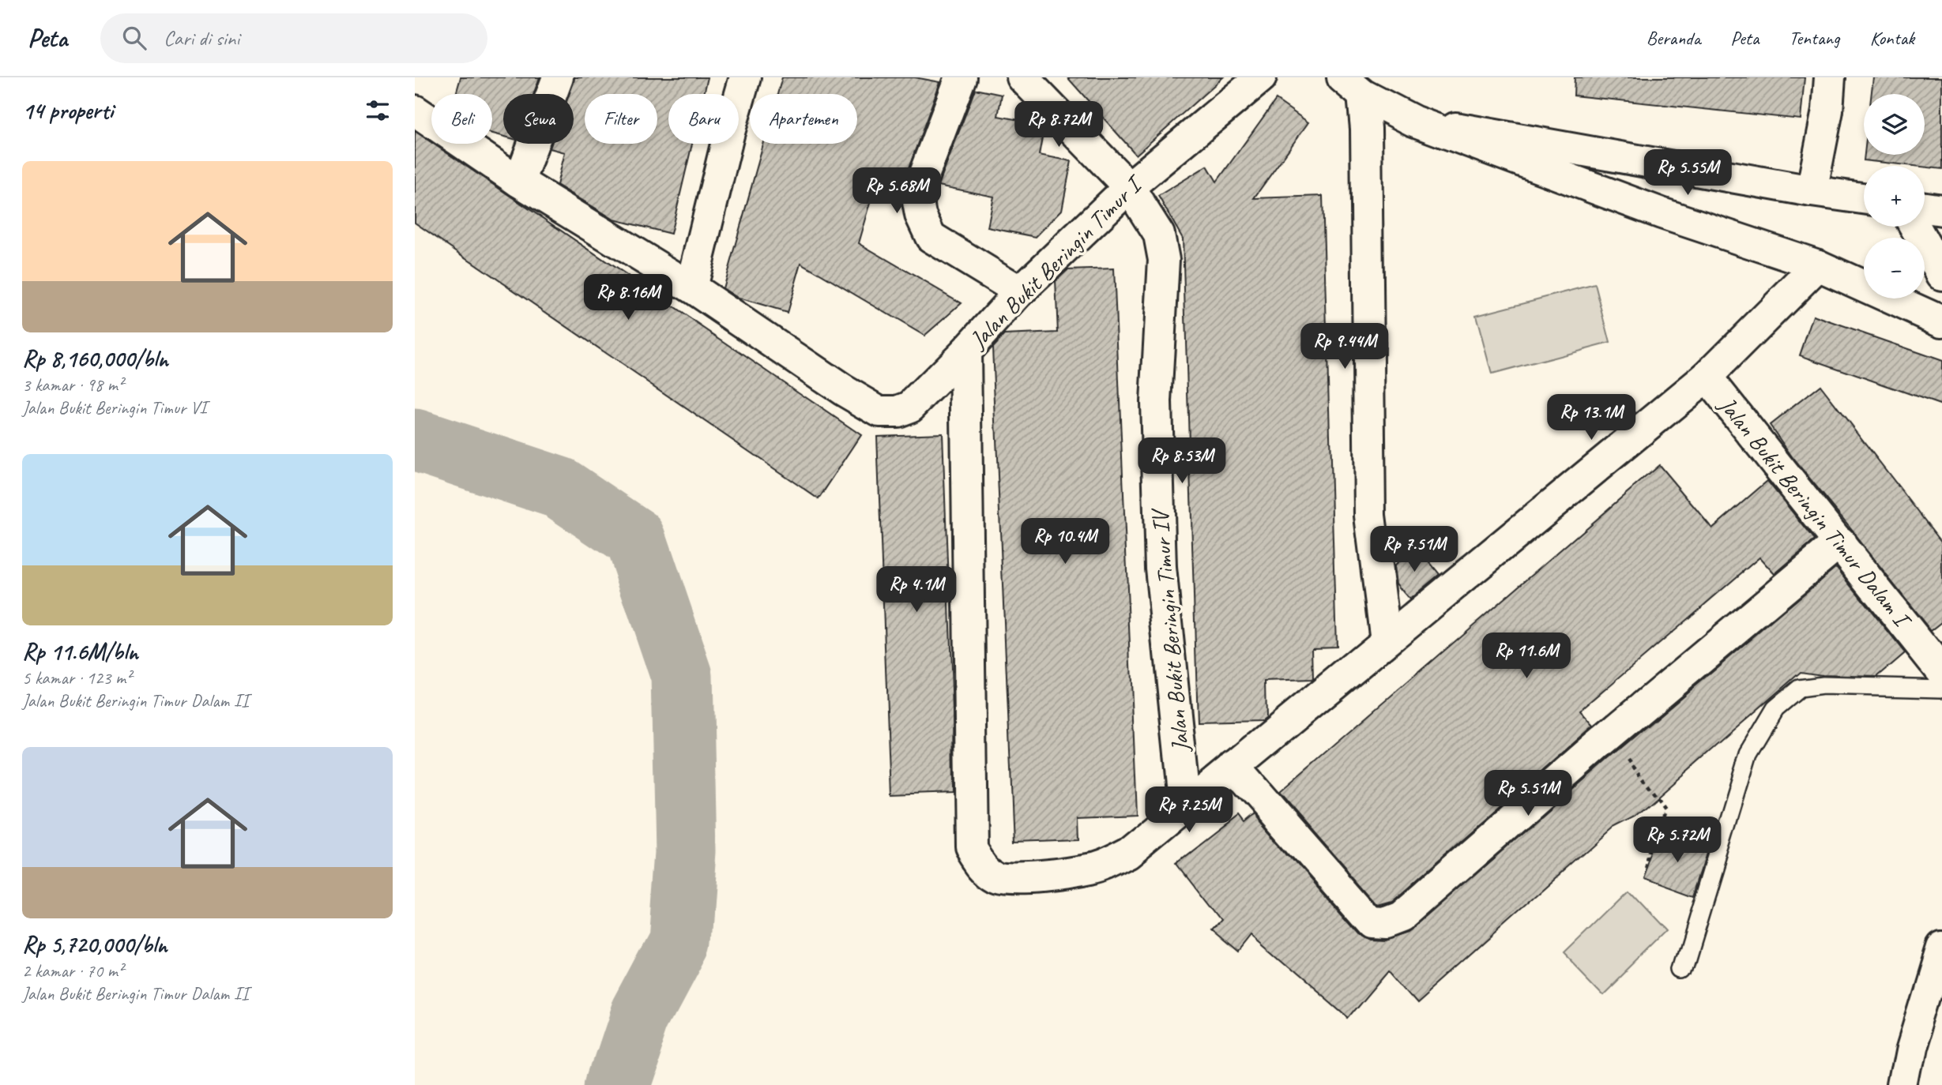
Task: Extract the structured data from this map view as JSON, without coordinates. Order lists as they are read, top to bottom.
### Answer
{
  "streets": {
    "street": ["Jalan Bukit Beringin Timur I", "Jalan Bukit Beringin Timur Dalam I", "Jalan Bukit Beringin Timur IV"]
  },
  "crossings": [
    ["Jalan Bukit Beringin Timur I", "Jalan Bukit Beringin Timur IV"]
  ],
  "page": {
    "header": "Peta",
    "search": "Cari di sini",
    "nav": [
      "Beranda",
      "Peta",
      "Tentang",
      "Kontak"
    ],
    "heading": "14 properti",
    "map_buttons": ["+", "−"],
    "chip": [
      "Beli",
      "Sewa",
      "Filter",
      "Baru",
      "Apartemen"
    ],
    "price": [
      "Rp 8.72M",
      "Rp 5.55M",
      "Rp 5.68M",
      "Rp 8.16M",
      "Rp 9.44M",
      "Rp 13.1M",
      "Rp 8.53M",
      "Rp 10.4M",
      "Rp 7.51M",
      "Rp 4.1M",
      "Rp 11.6M",
      "Rp 5.51M",
      "Rp 7.25M",
      "Rp 5.72M"
    ],
    "list": [
      {
        "name": "Rp 8,160,000/bln",
        "note": "3 kamar · 98 m² · Jalan Bukit Beringin Timur VI"
      },
      {
        "name": "Rp 11.6M/bln",
        "note": "5 kamar · 123 m² · Jalan Bukit Beringin Timur Dalam II"
      },
      {
        "name": "Rp 5,720,000/bln",
        "note": "2 kamar · 70 m² · Jalan Bukit Beringin Timur Dalam II"
      }
    ]
  }
}
